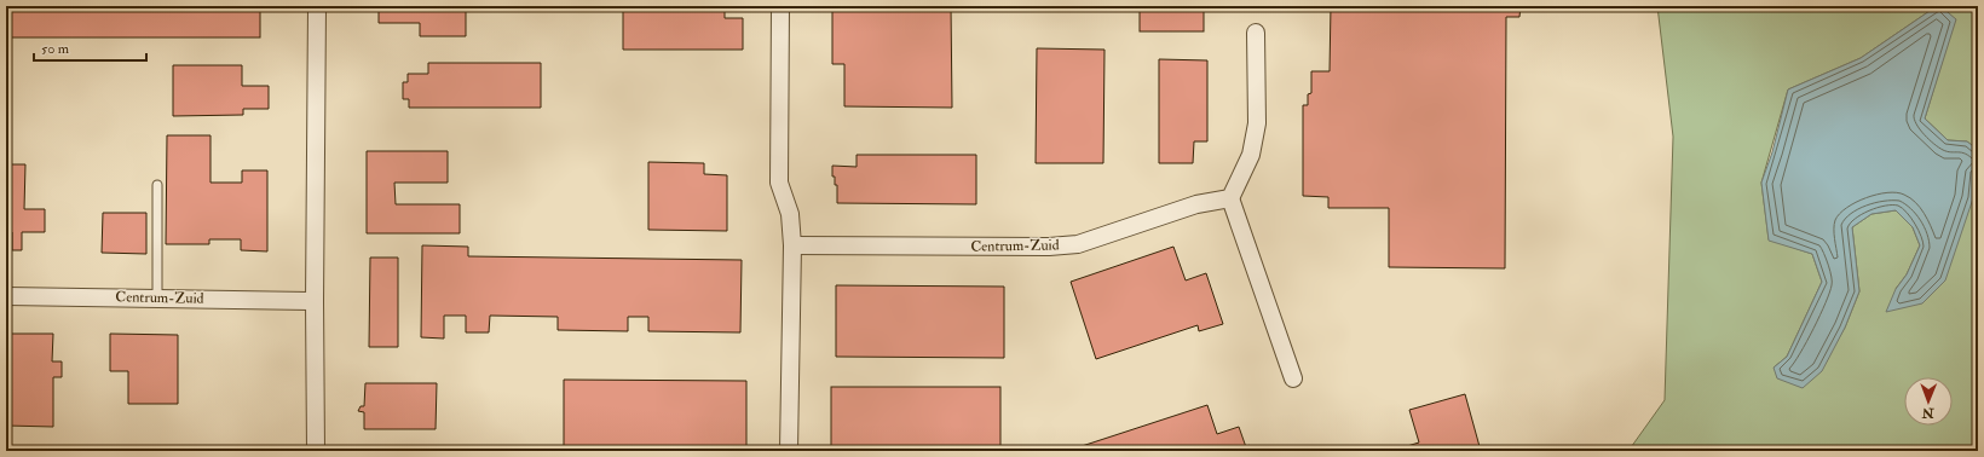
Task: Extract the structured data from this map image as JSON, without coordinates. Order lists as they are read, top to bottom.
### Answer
{
  "streets": {
    "street": ["Centrum-Zuid"]
  },
  "scale_bar": "50 m",
  "north": "bottom"
}
